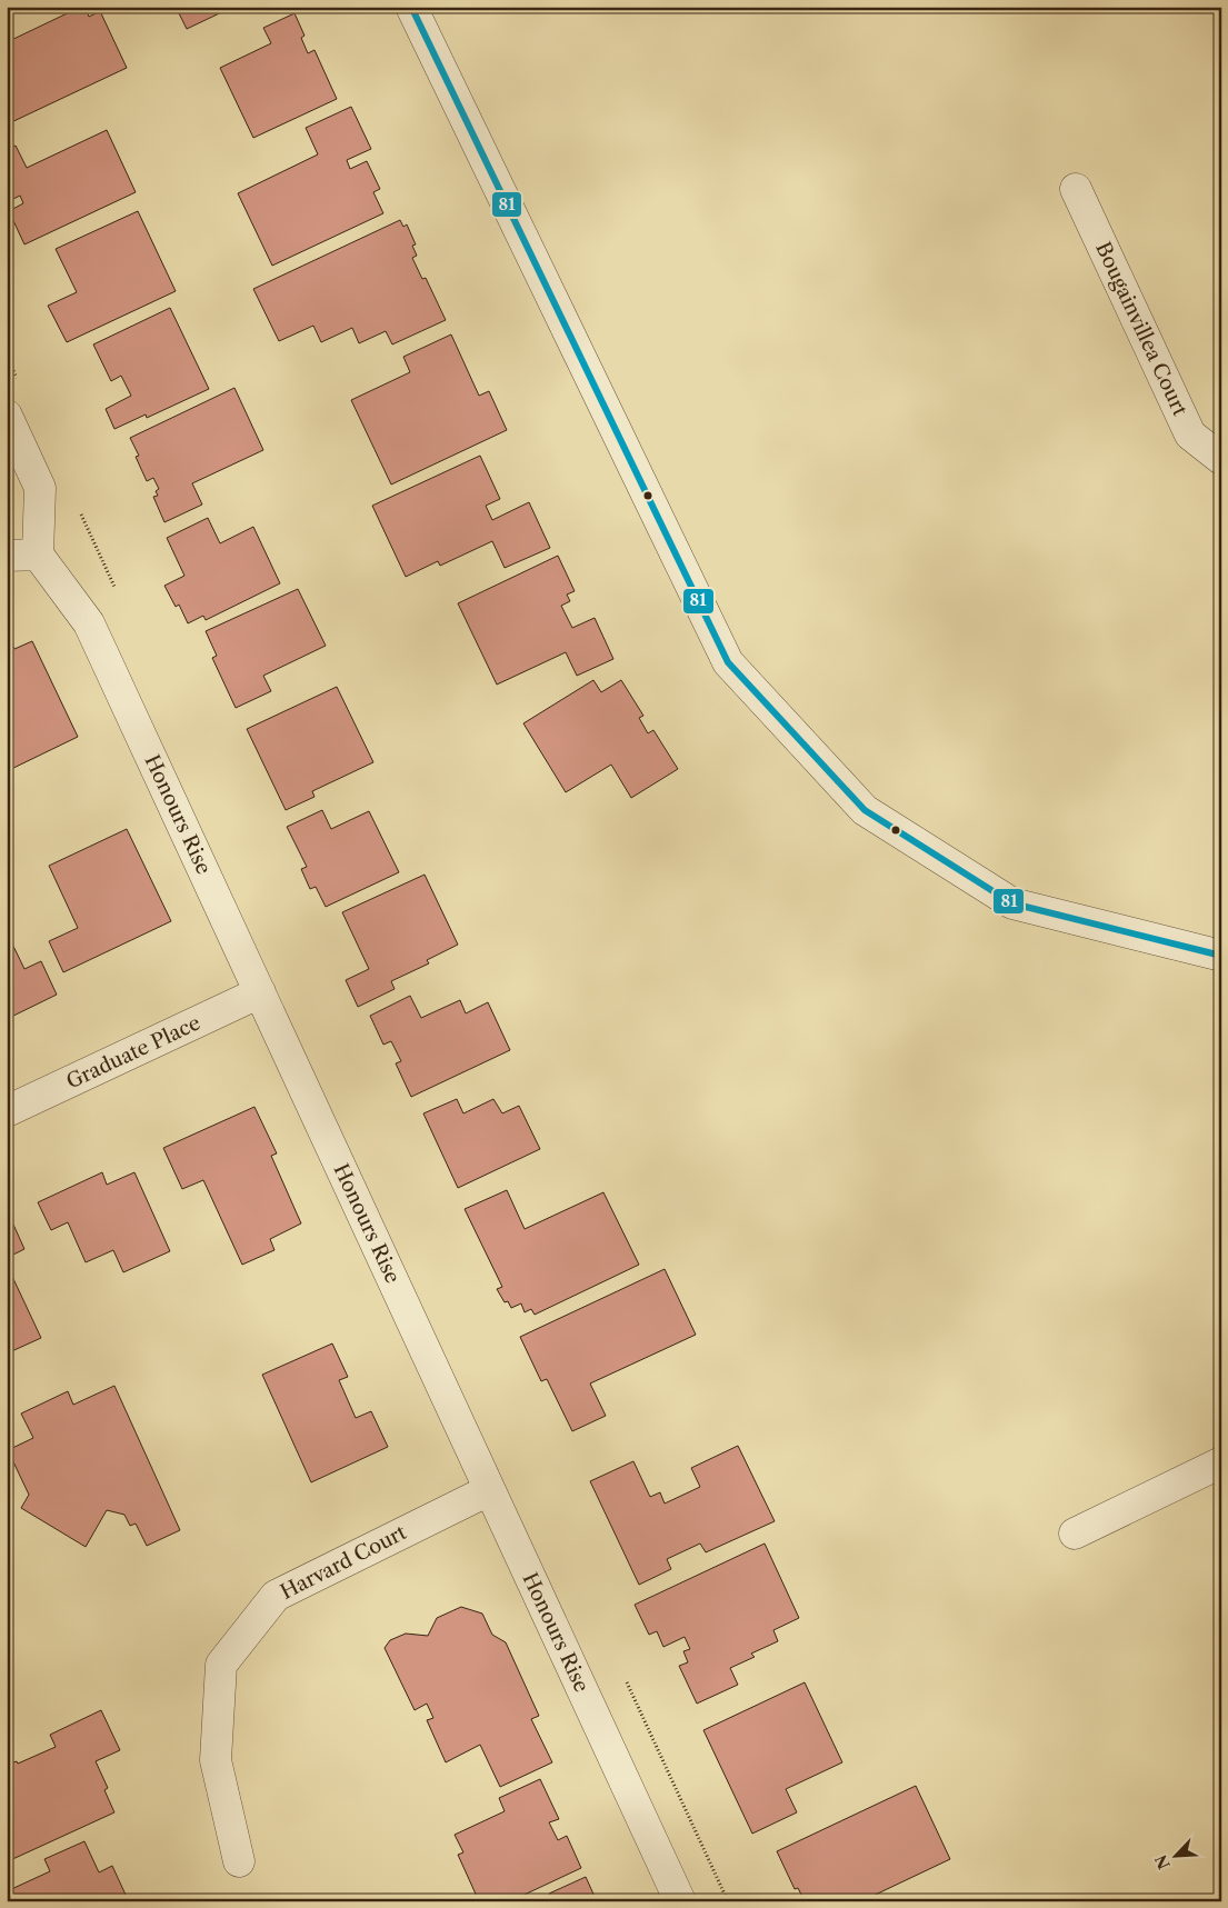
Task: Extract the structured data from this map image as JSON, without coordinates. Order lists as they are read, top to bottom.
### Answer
{
  "streets": {
    "street": [
      "Bougainvillea Court",
      "Honours Rise",
      "Graduate Place",
      "Harvard Court"
    ]
  },
  "crossings": [
    ["Honours Rise", "Graduate Place"],
    ["Honours Rise", "Harvard Court"]
  ],
  "lines": ["transit line 81"],
  "north": "bottom left"
}
